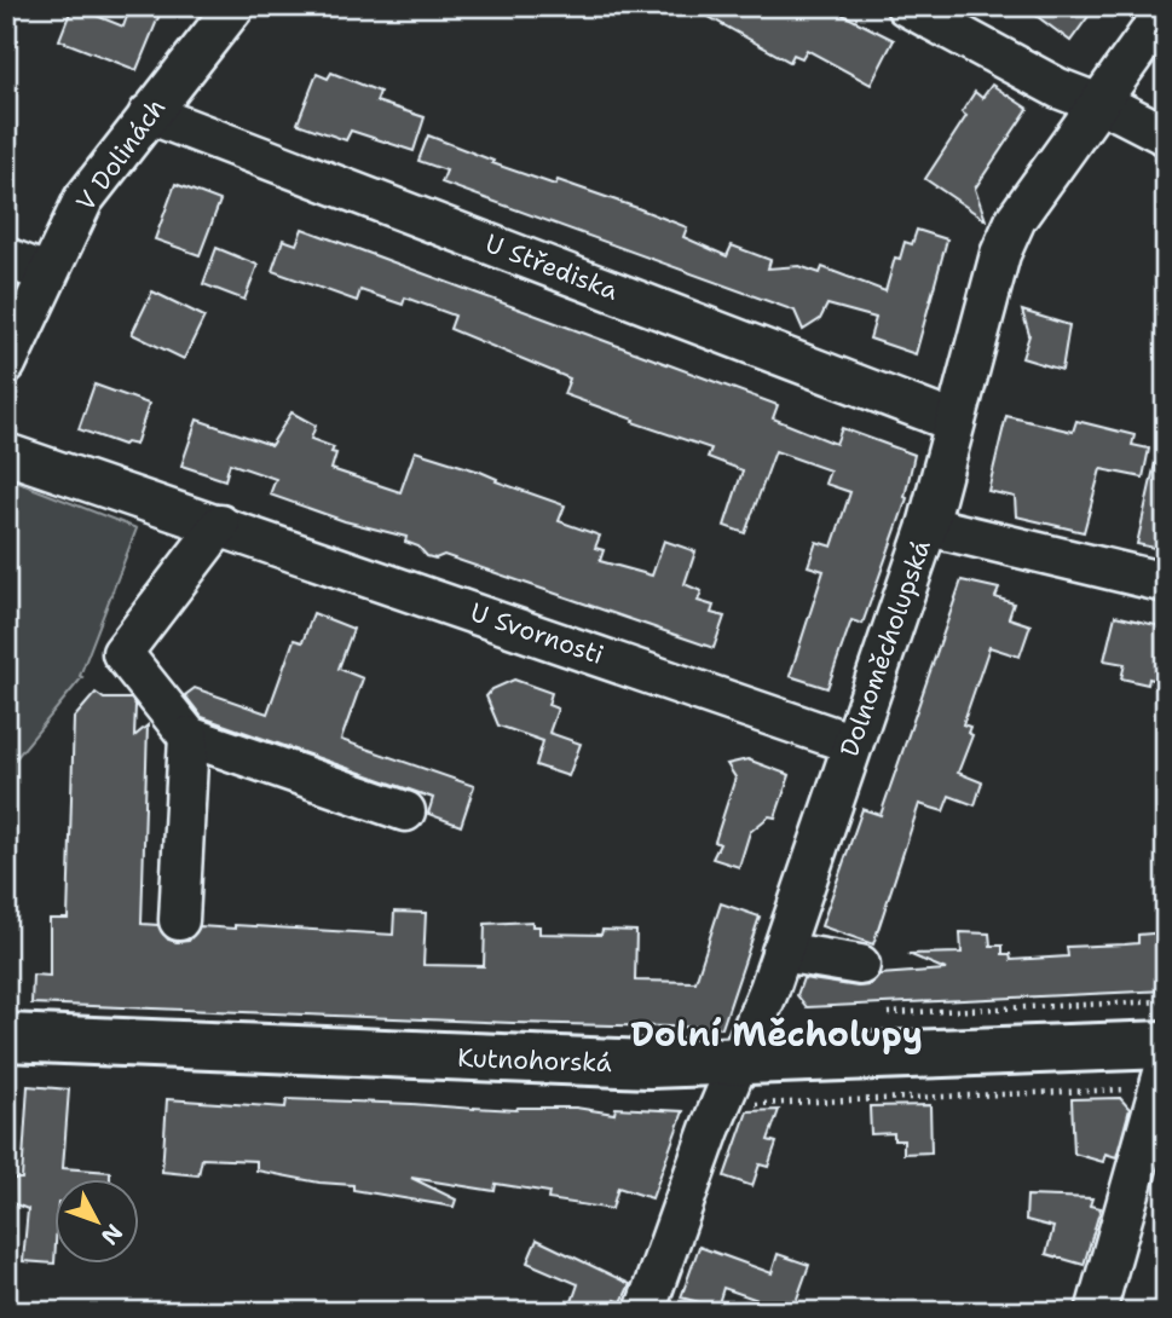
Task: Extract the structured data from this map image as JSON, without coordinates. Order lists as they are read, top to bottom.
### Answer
{
  "streets": {
    "main road": ["Kutnohorská"],
    "street": [
      "V Dolinách",
      "U Střediska",
      "U Svornosti",
      "Dolnoměcholupská"
    ]
  },
  "crossings": [
    ["V Dolinách", "U Střediska"],
    ["U Střediska", "Dolnoměcholupská"],
    ["U Svornosti", "Dolnoměcholupská"],
    ["Dolnoměcholupská", "Kutnohorská"]
  ],
  "districts": ["Dolní Měcholupy"],
  "north": "bottom right"
}
